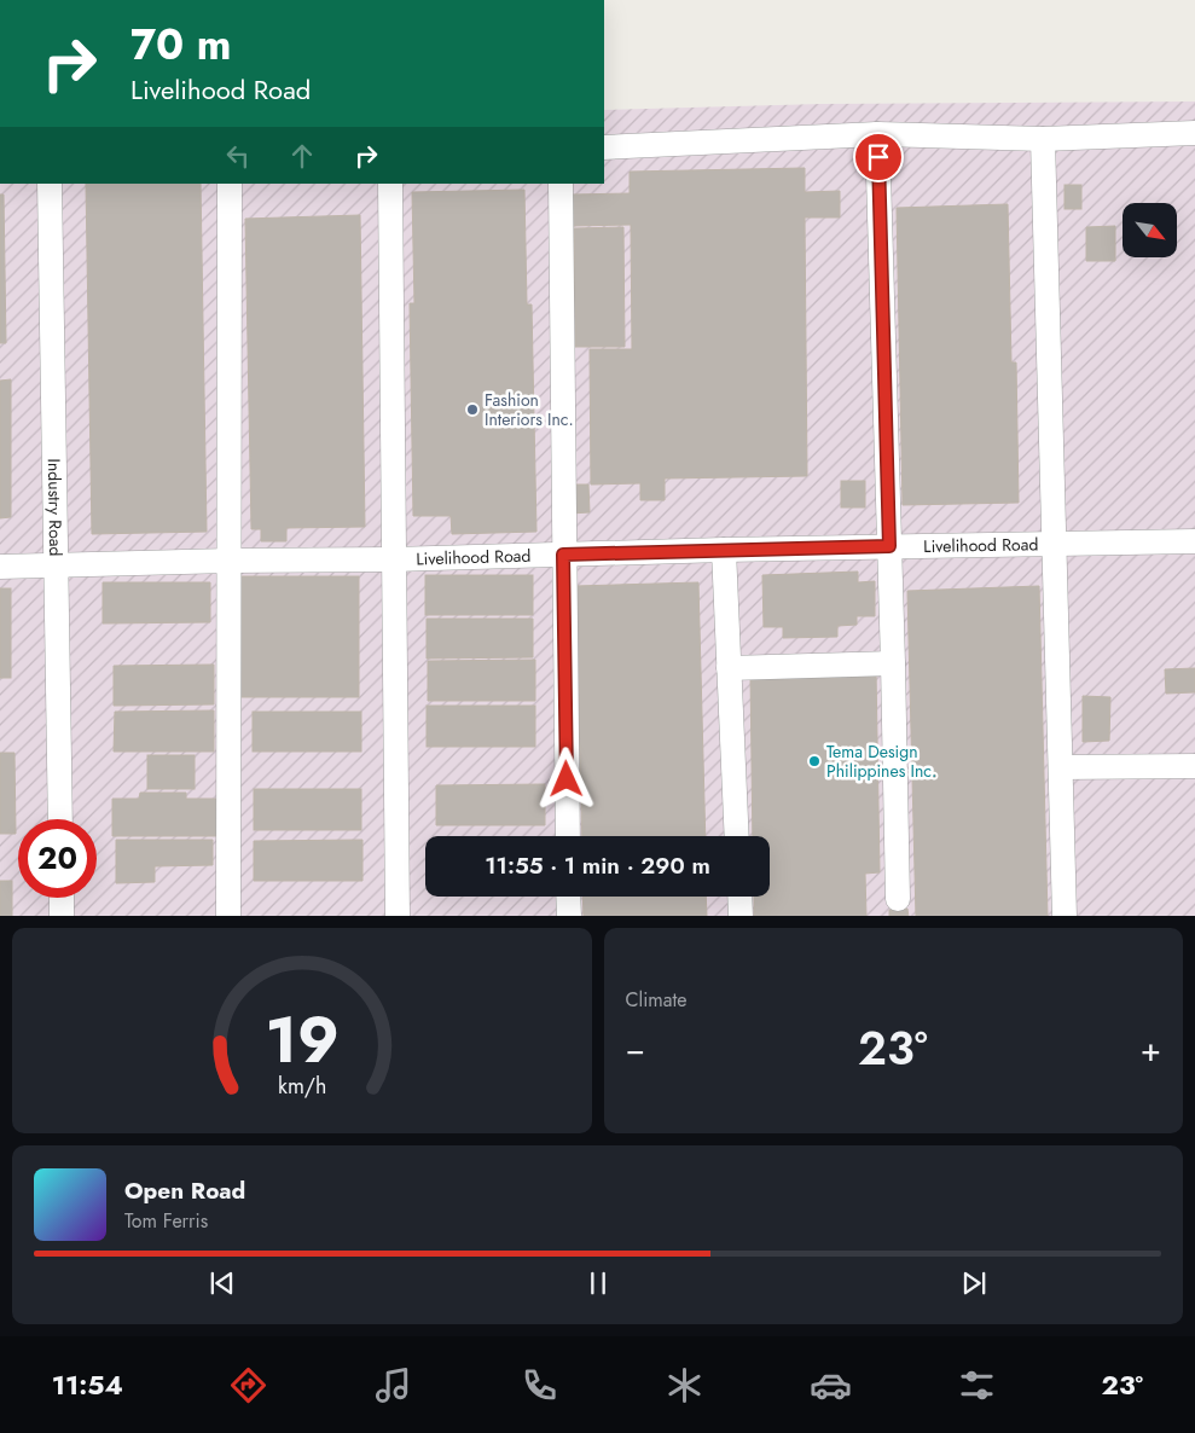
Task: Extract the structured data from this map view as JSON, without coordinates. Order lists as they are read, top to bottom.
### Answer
{
  "streets": {
    "lane": ["Industry Road", "Livelihood Road"]
  },
  "crossings": [
    ["Industry Road", "Livelihood Road"]
  ],
  "places": ["Fashion Interiors Inc.", "Tema Design Philippines Inc."],
  "north": "bottom right",
  "page": {
    "turn": ["70 m", "Livelihood Road"],
    "limit": "20",
    "trip": "11:55 · 1 min · 290 m",
    "tile": "Climate",
    "heat": ["−", "23°", "+"],
    "song": ["Open Road", "Tom Ferris"],
    "tabs": ["11:54", "23°"],
    "gauge": ["19", "km/h"]
  }
}
